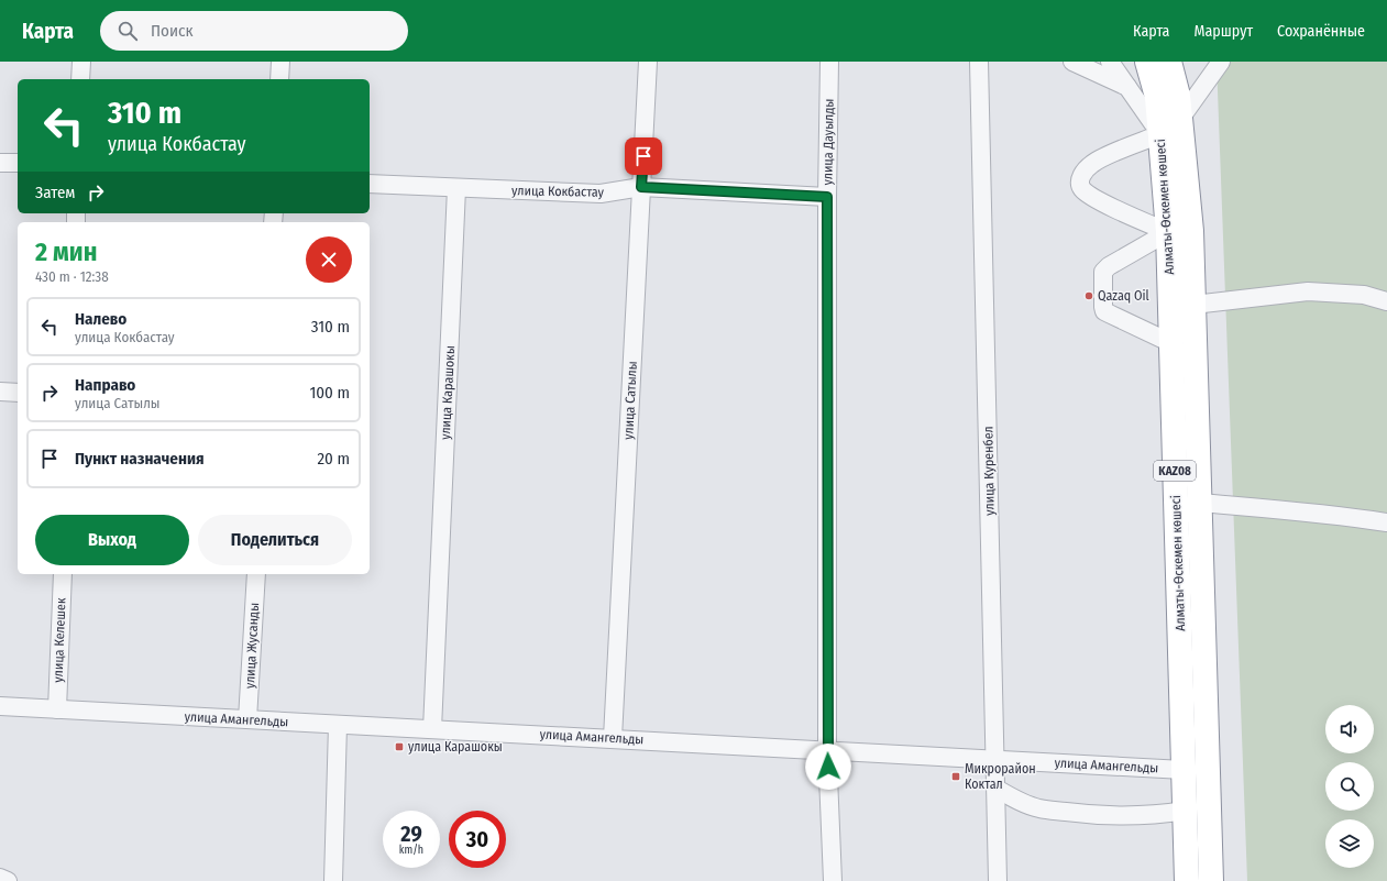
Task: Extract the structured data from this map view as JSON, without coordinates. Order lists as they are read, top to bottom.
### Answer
{
  "streets": {
    "highway": ["Алматы-Өскемен көшесі", "KAZ08"],
    "street": [
      "улица Дауылды",
      "улица Кокбастау",
      "улица Карашокы",
      "улица Сатылы",
      "улица Куренбел",
      "улица Келешек",
      "улица Жусанды",
      "улица Амангельды"
    ]
  },
  "crossings": [
    ["улица Дауылды", "улица Кокбастау"],
    ["улица Дауылды", "улица Амангельды"],
    ["улица Кокбастау", "улица Карашокы"],
    ["улица Кокбастау", "улица Сатылы"],
    ["Алматы-Өскемен көшесі", "улица Амангельды"],
    ["улица Карашокы", "улица Амангельды"],
    ["улица Сатылы", "улица Амангельды"],
    ["улица Куренбел", "улица Амангельды"],
    ["улица Келешек", "улица Амангельды"],
    ["улица Жусанды", "улица Амангельды"]
  ],
  "places": {
    "other": ["Qazaq Oil"],
    "transit": ["улица Карашокы", "Микрорайон Коктал"]
  },
  "page": {
    "header": "Карта",
    "search": "Поиск",
    "nav": ["Карта", "Маршрут", "Сохранённые"],
    "turn": ["310 m", "улица Кокбастау"],
    "then": "Затем",
    "heading": ["2 мин", "430 m · 12:38"],
    "list": [
      {
        "name": "Налево",
        "note": "улица Кокбастау",
        "value": "310 m"
      },
      {
        "name": "Направо",
        "note": "улица Сатылы",
        "value": "100 m"
      },
      {
        "name": "Пункт назначения",
        "value": "20 m"
      }
    ],
    "buttons": ["Выход", "Поделиться"],
    "speed": "29 km/h",
    "limit": "30"
  }
}
